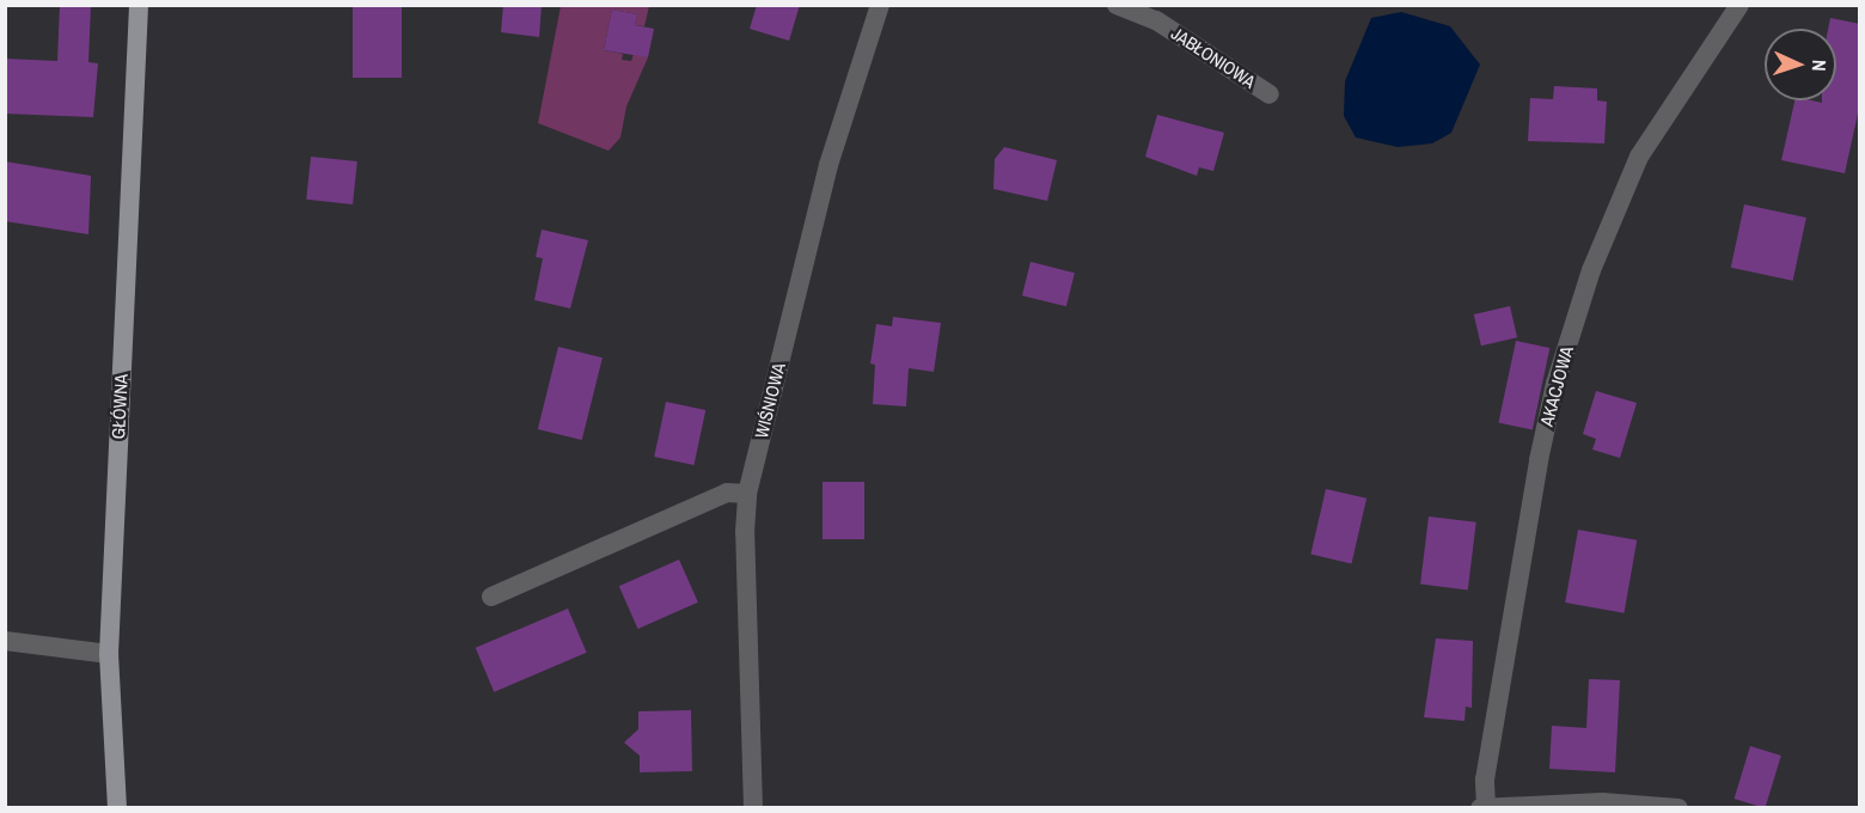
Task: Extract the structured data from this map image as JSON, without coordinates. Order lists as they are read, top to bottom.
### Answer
{
  "streets": {
    "main road": ["GŁÓWNA"],
    "street": ["JABŁONIOWA", "AKACJOWA", "WIŚNIOWA"]
  },
  "north": "right"
}
